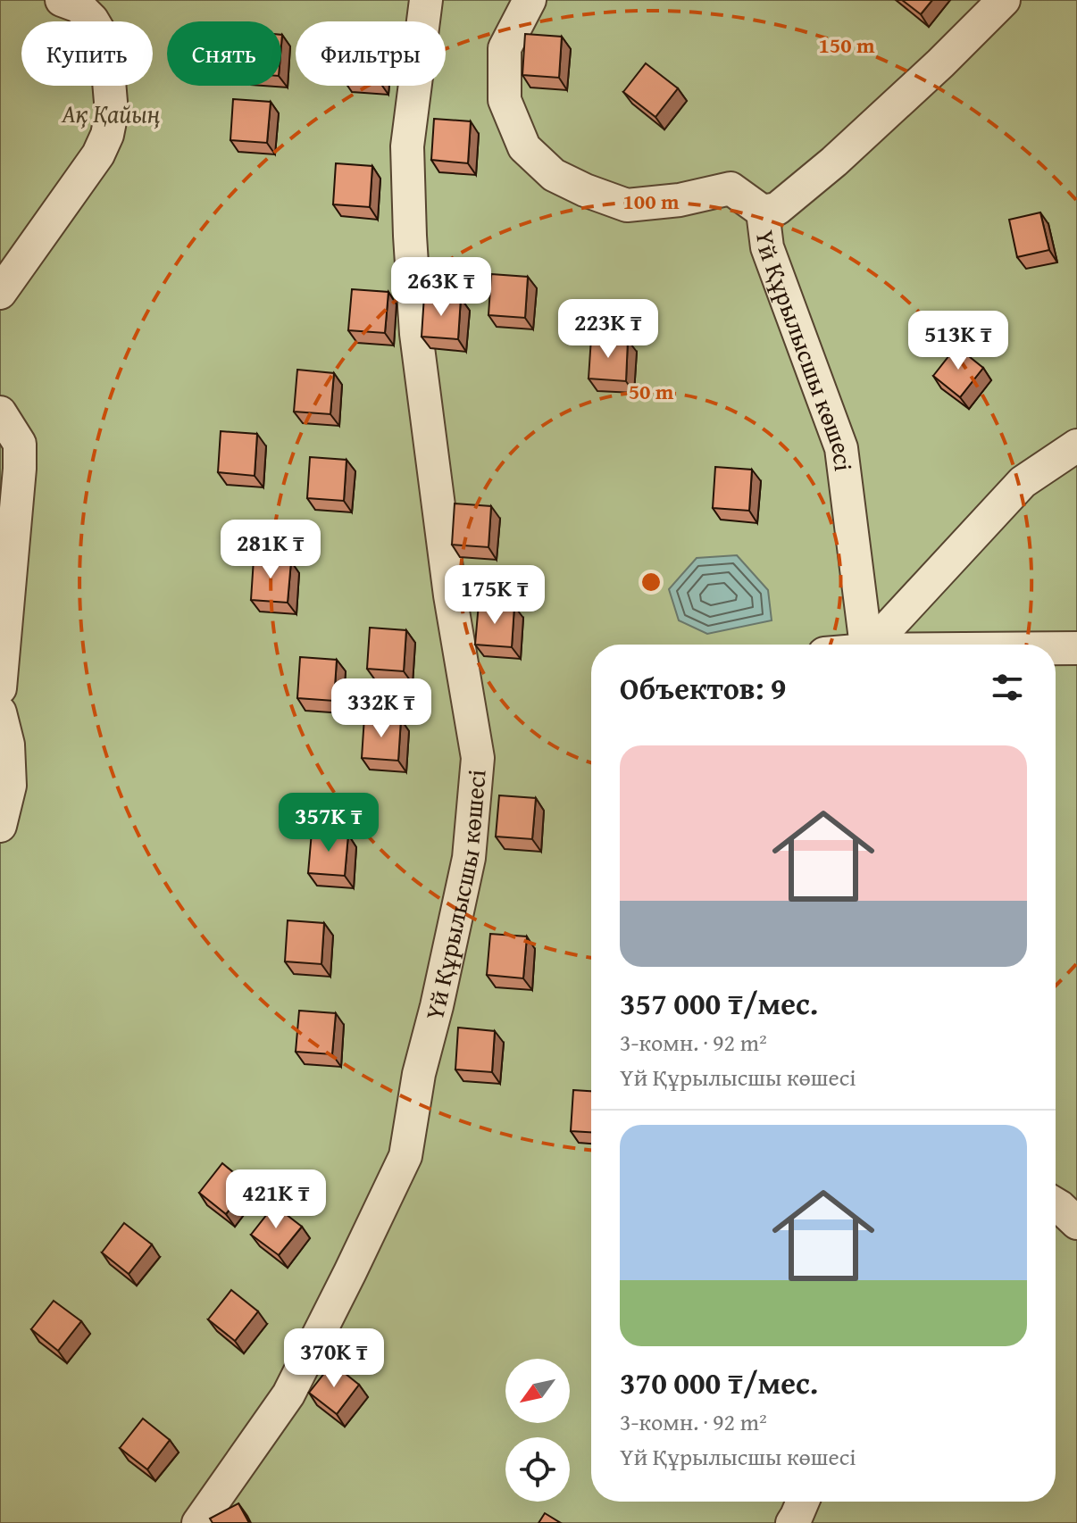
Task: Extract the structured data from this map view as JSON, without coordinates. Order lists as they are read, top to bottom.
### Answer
{
  "streets": {
    "street": ["Үй Құрылысшы көшесі"]
  },
  "parks": ["Ақ Қайың"],
  "north": "bottom left",
  "page": {
    "chip": ["Купить", "Снять", "Фильтры"],
    "price": [
      "263K ₸",
      "223K ₸",
      "513K ₸",
      "281K ₸",
      "175K ₸",
      "332K ₸",
      "357K ₸",
      "421K ₸",
      "370K ₸"
    ],
    "heading": "Объектов: 9",
    "list": [
      {
        "name": "357 000 ₸/мес.",
        "note": "3-комн. · 92 m² · Үй Құрылысшы көшесі"
      },
      {
        "name": "370 000 ₸/мес.",
        "note": "3-комн. · 92 m² · Үй Құрылысшы көшесі"
      }
    ]
  },
  "rings": ["150 m", "100 m", "50 m"]
}
